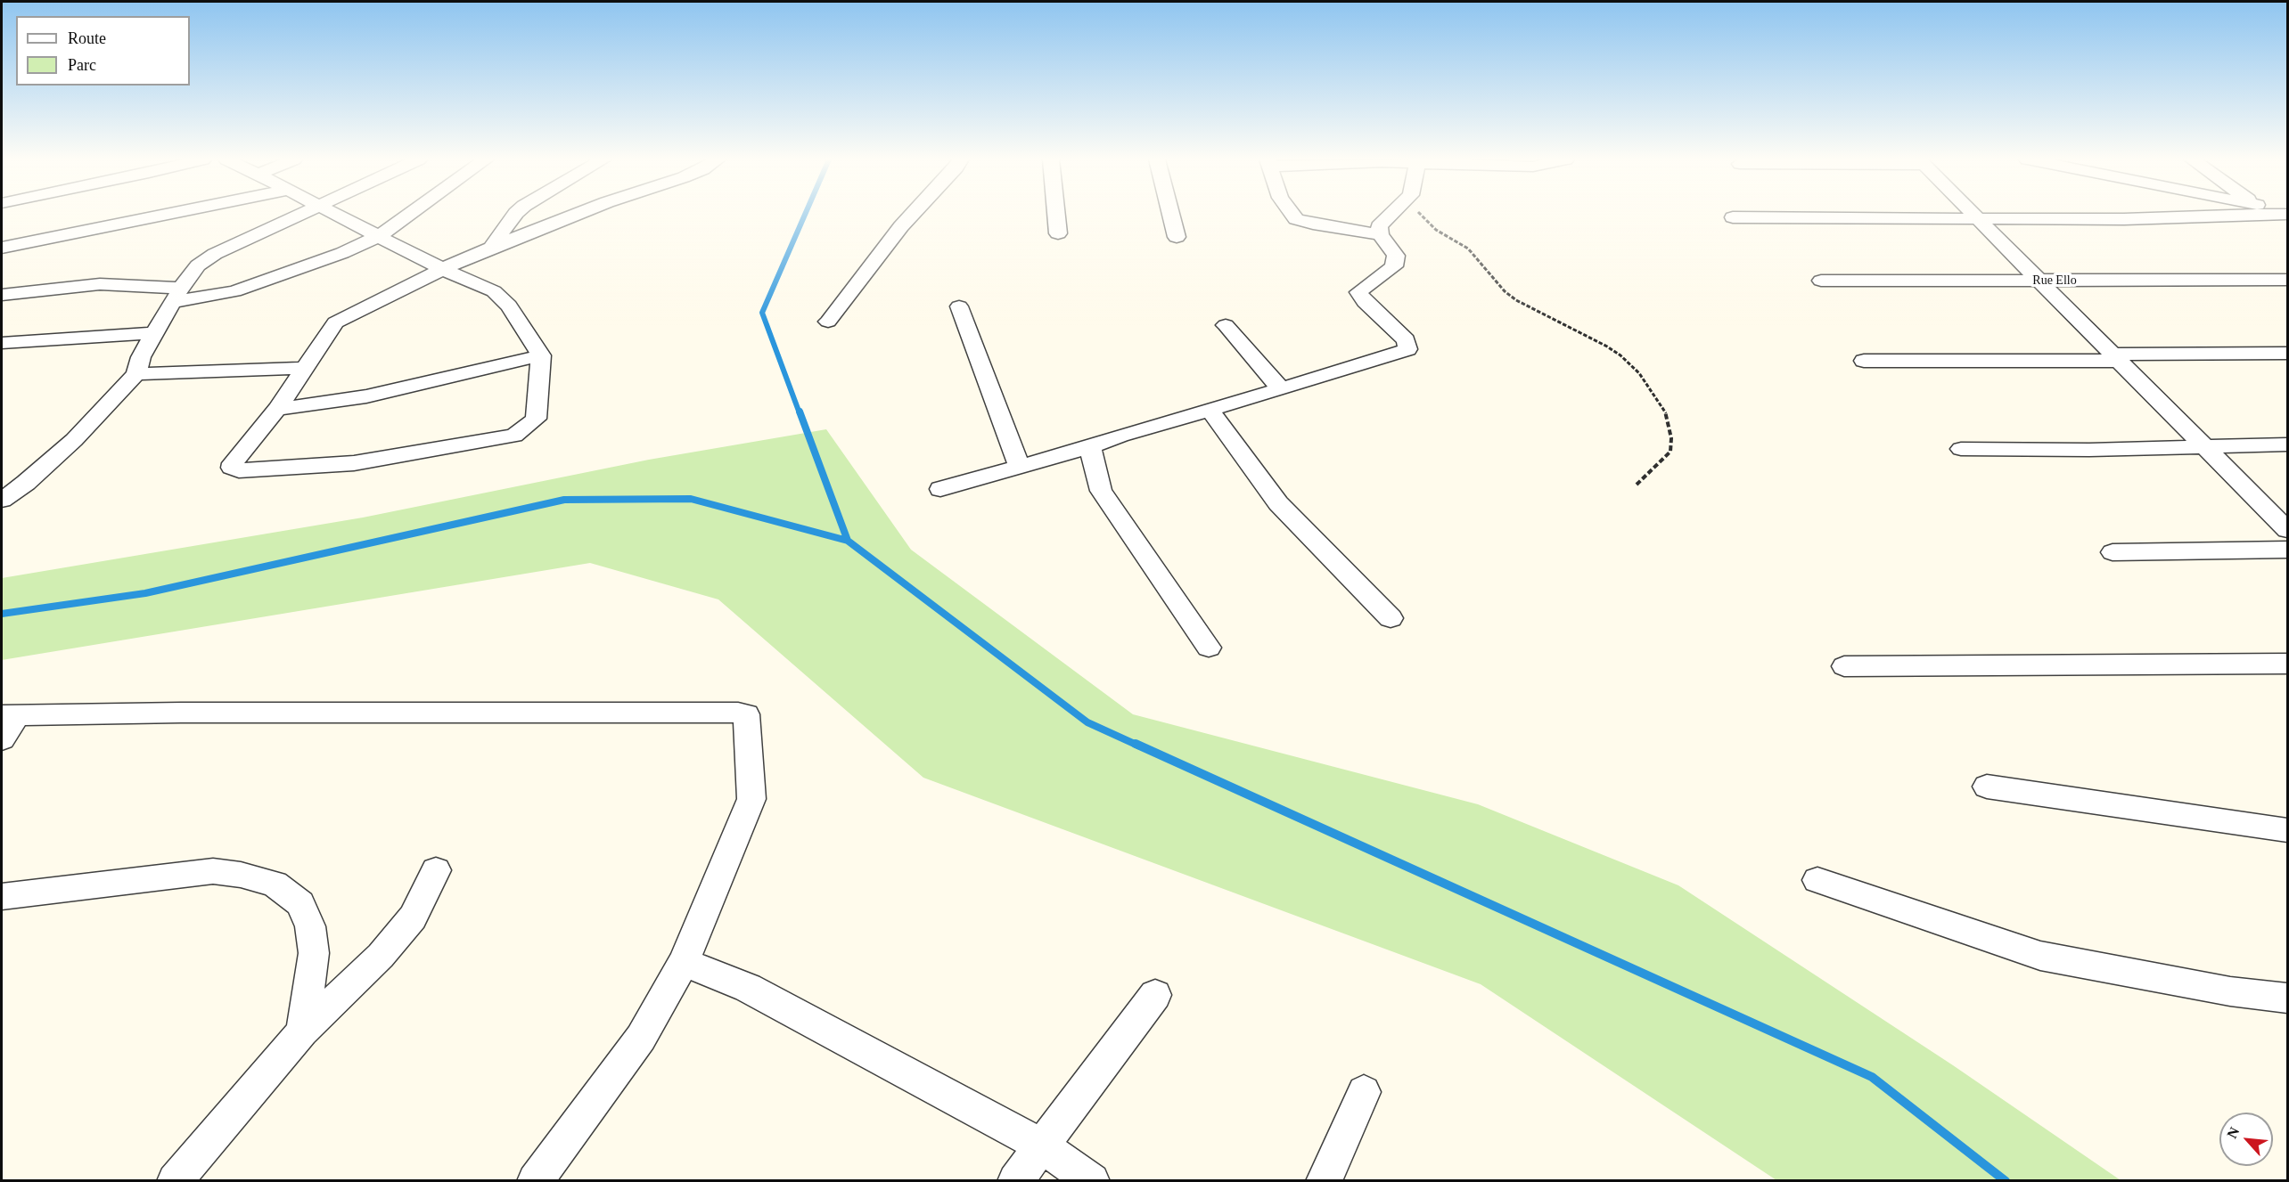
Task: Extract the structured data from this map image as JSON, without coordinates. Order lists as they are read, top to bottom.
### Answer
{
  "streets": {
    "street": ["Rue Ello"]
  },
  "legend": ["Route", "Parc"],
  "north": "top left"
}
